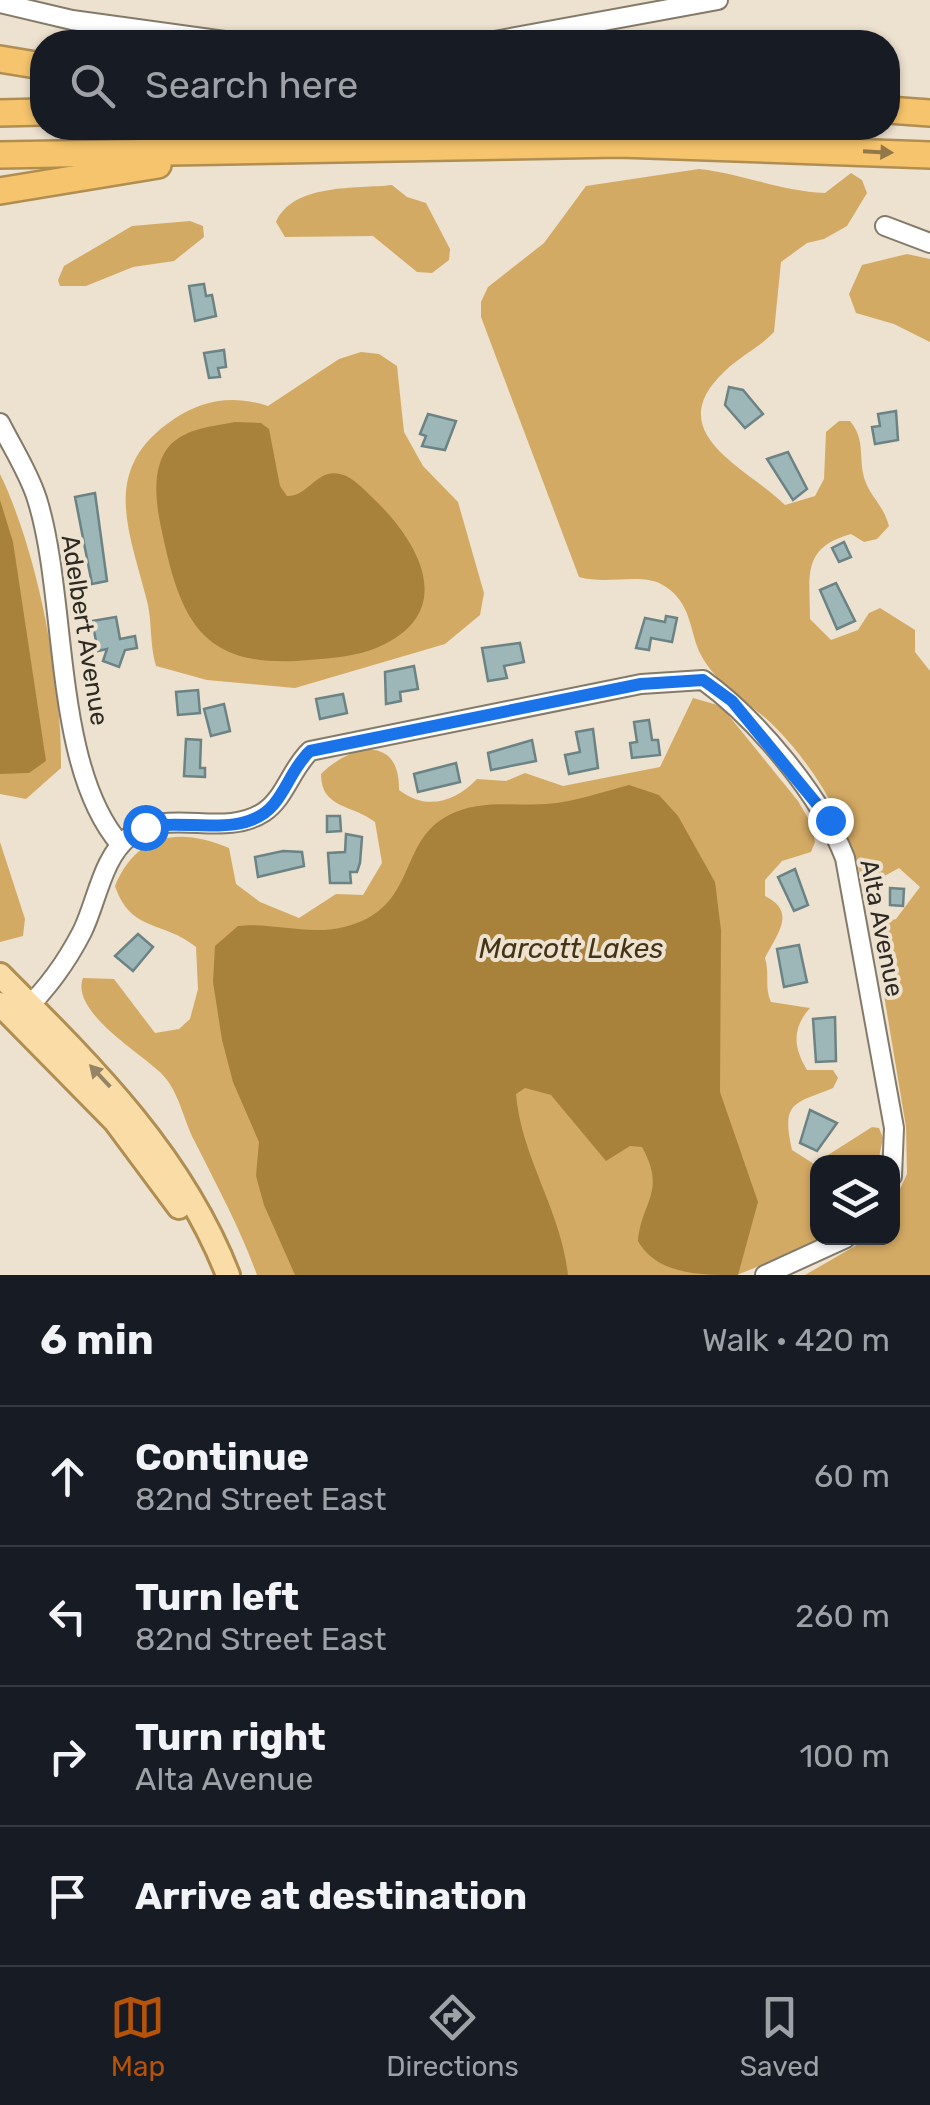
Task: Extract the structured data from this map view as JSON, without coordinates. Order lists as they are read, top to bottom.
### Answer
{
  "streets": {
    "street": ["Adelbert Avenue", "Alta Avenue"]
  },
  "crossings": [
    ["Adelbert Avenue", "Alta Avenue"]
  ],
  "water": ["Marcott Lakes"],
  "page": {
    "search": "Search here",
    "heading": ["6 min", "Walk · 420 m"],
    "list": [
      ["Continue", "82nd Street East", "60 m"],
      ["Turn left", "82nd Street East", "260 m"],
      ["Turn right", "Alta Avenue", "100 m"],
      "Arrive at destination"
    ],
    "nav": ["Map", "Directions", "Saved"]
  }
}
